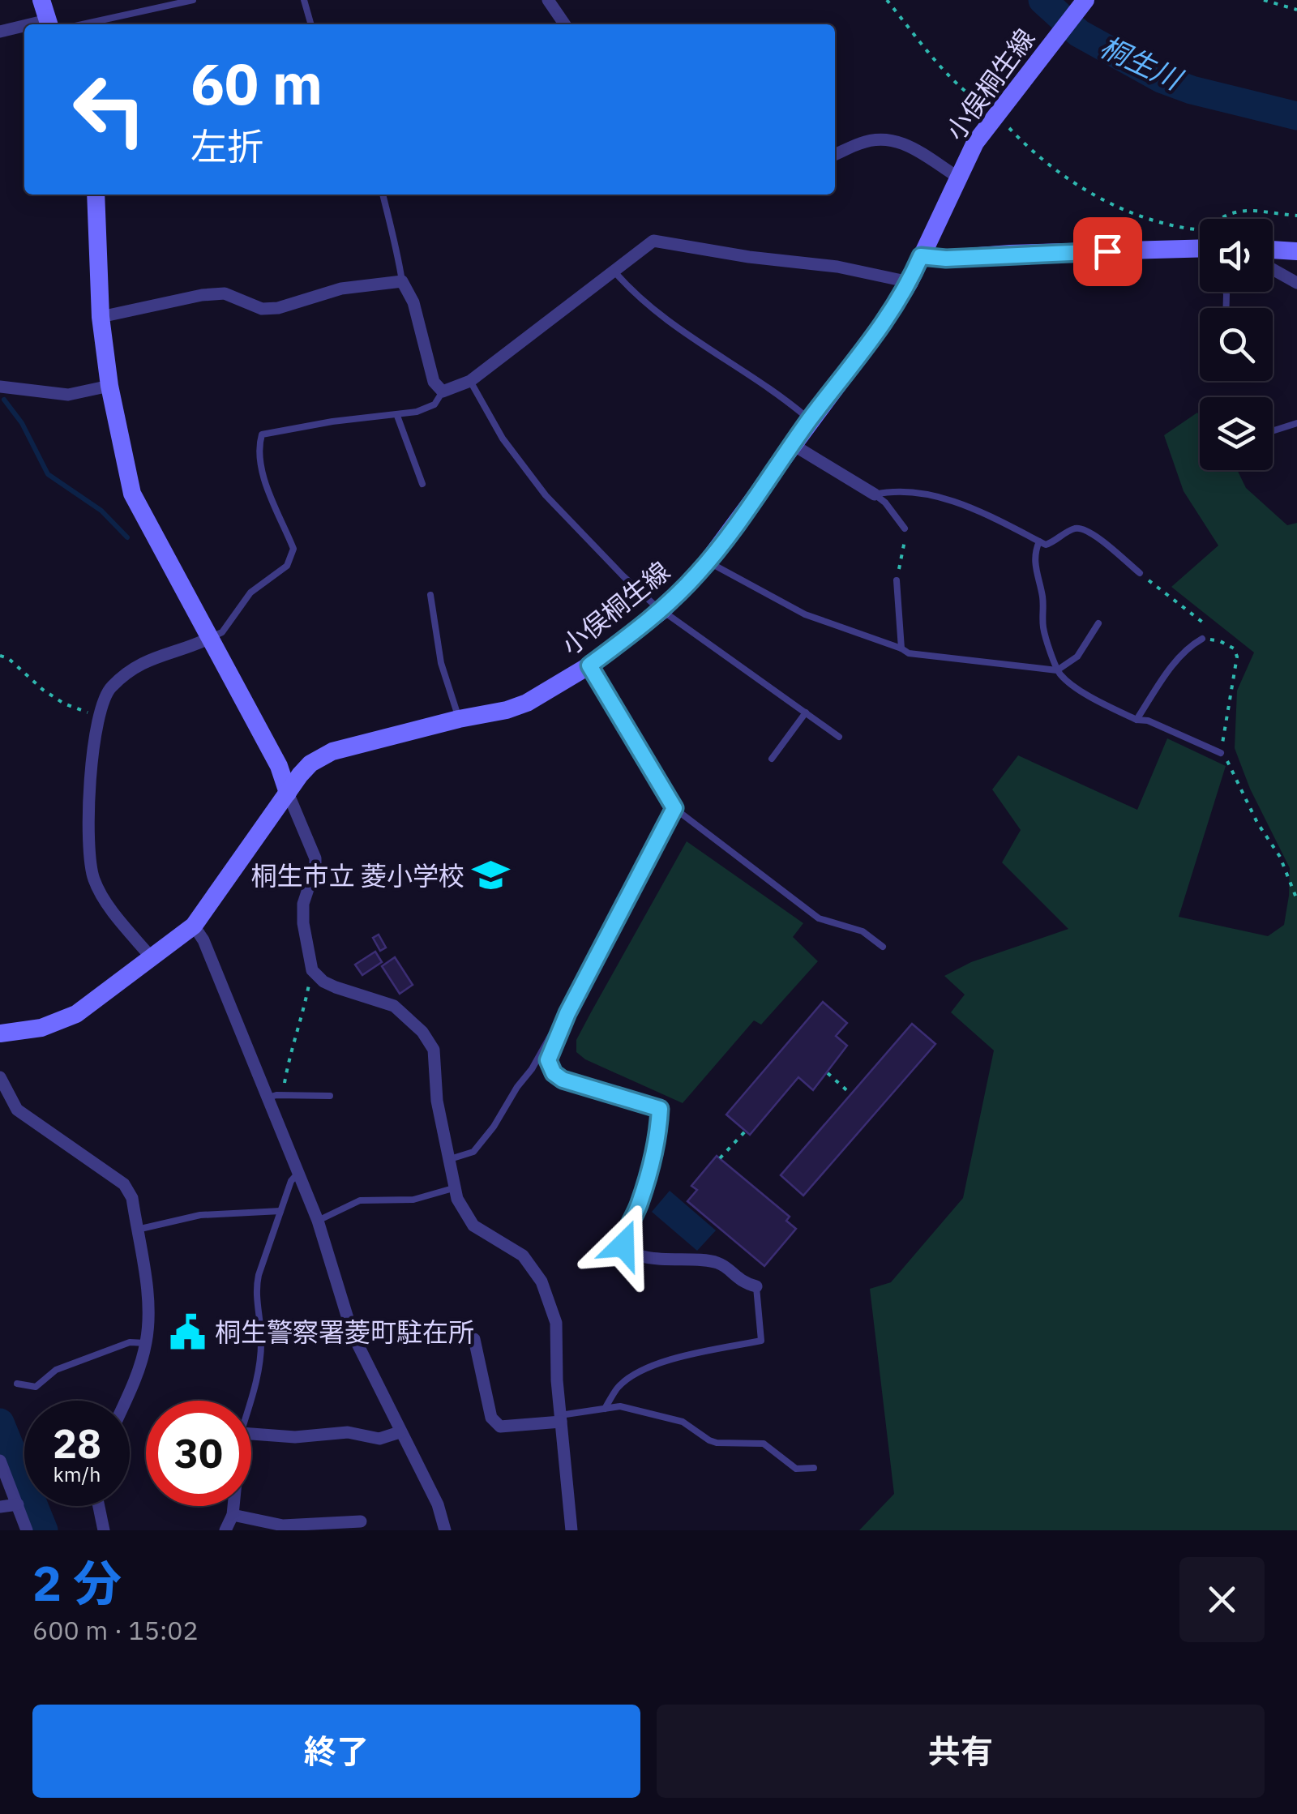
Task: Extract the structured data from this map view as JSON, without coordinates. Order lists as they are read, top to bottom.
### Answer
{
  "streets": {
    "main road": ["小俣桐生線"]
  },
  "water": ["桐生川"],
  "places": {
    "school or university": ["桐生市立 菱小学校"],
    "public building": ["桐生警察署菱町駐在所"]
  },
  "page": {
    "turn": ["60 m", "左折"],
    "speed": "28 km/h",
    "limit": "30",
    "heading": ["2 分", "600 m · 15:02"],
    "buttons": ["終了", "共有"]
  }
}
